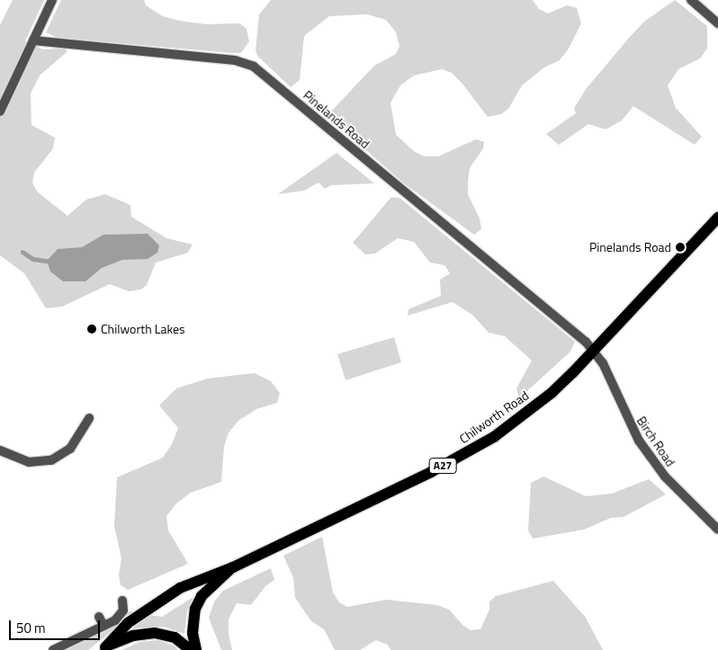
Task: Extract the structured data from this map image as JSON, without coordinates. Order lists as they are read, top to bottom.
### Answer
{
  "streets": {
    "main road": ["Chilworth Road", "A27"],
    "street": ["Pinelands Road", "Birch Road"]
  },
  "crossings": [
    ["Pinelands Road", "Chilworth Road"],
    ["Pinelands Road", "Birch Road"],
    ["Chilworth Road", "Birch Road"],
    ["Chilworth Road", "A27"]
  ],
  "places": ["Pinelands Road", "Chilworth Lakes"],
  "scale_bar": "50 m"
}
